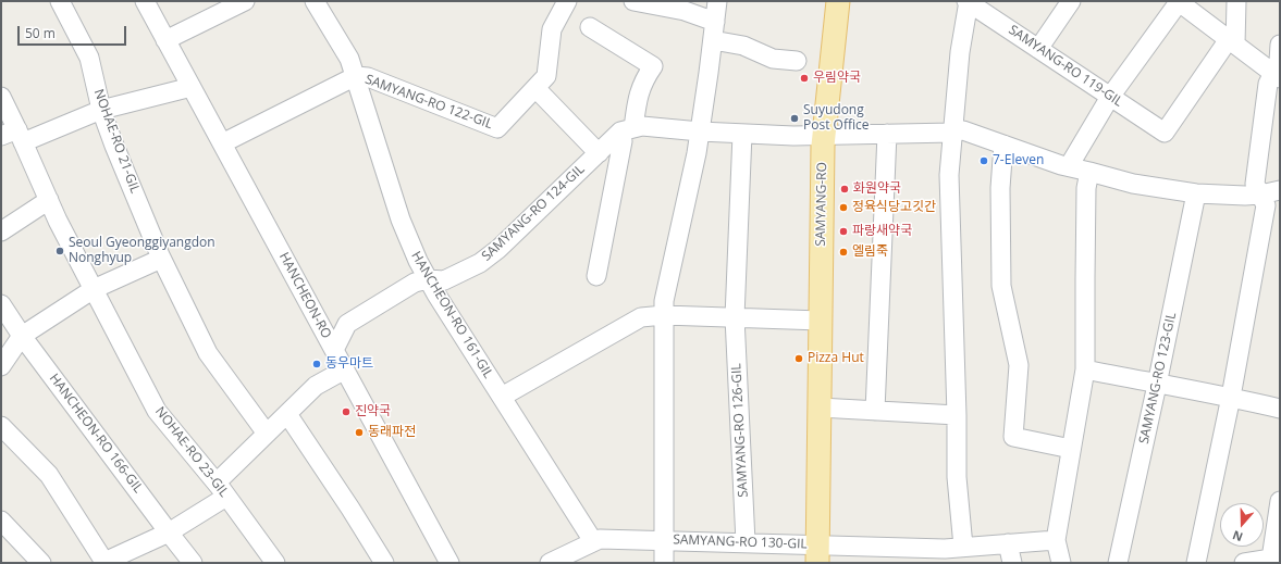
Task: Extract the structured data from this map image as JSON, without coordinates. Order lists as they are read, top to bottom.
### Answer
{
  "streets": {
    "main road": ["SAMYANG-RO"],
    "street": [
      "SAMYANG-RO 119-GIL",
      "SAMYANG-RO 122-GIL",
      "NOHAE-RO 21-GIL",
      "SAMYANG-RO 124-GIL",
      "HANCHEON-RO",
      "HANCHEON-RO 161-GIL",
      "SAMYANG-RO 123-GIL",
      "SAMYANG-RO 126-GIL",
      "HANCHEON-RO 166-GIL",
      "NOHAE-RO 23-GIL",
      "SAMYANG-RO 130-GIL"
    ]
  },
  "crossings": [
    ["SAMYANG-RO 122-GIL", "HANCHEON-RO 161-GIL"],
    ["SAMYANG-RO", "SAMYANG-RO 130-GIL"],
    ["SAMYANG-RO 124-GIL", "HANCHEON-RO"],
    ["SAMYANG-RO 124-GIL", "HANCHEON-RO 161-GIL"],
    ["HANCHEON-RO 161-GIL", "SAMYANG-RO 130-GIL"],
    ["SAMYANG-RO 126-GIL", "SAMYANG-RO 130-GIL"]
  ],
  "places": [
    "우림약국",
    "Suyudong Post Office",
    "7-Eleven",
    "화원약국",
    "정육식당고깃간",
    "파랑새약국",
    "Seoul Gyeonggiyangdon Nonghyup",
    "엘림죽",
    "Pizza Hut",
    "동우마트",
    "진약국",
    "동래파전"
  ],
  "scale_bar": "50 m",
  "north": "bottom"
}
